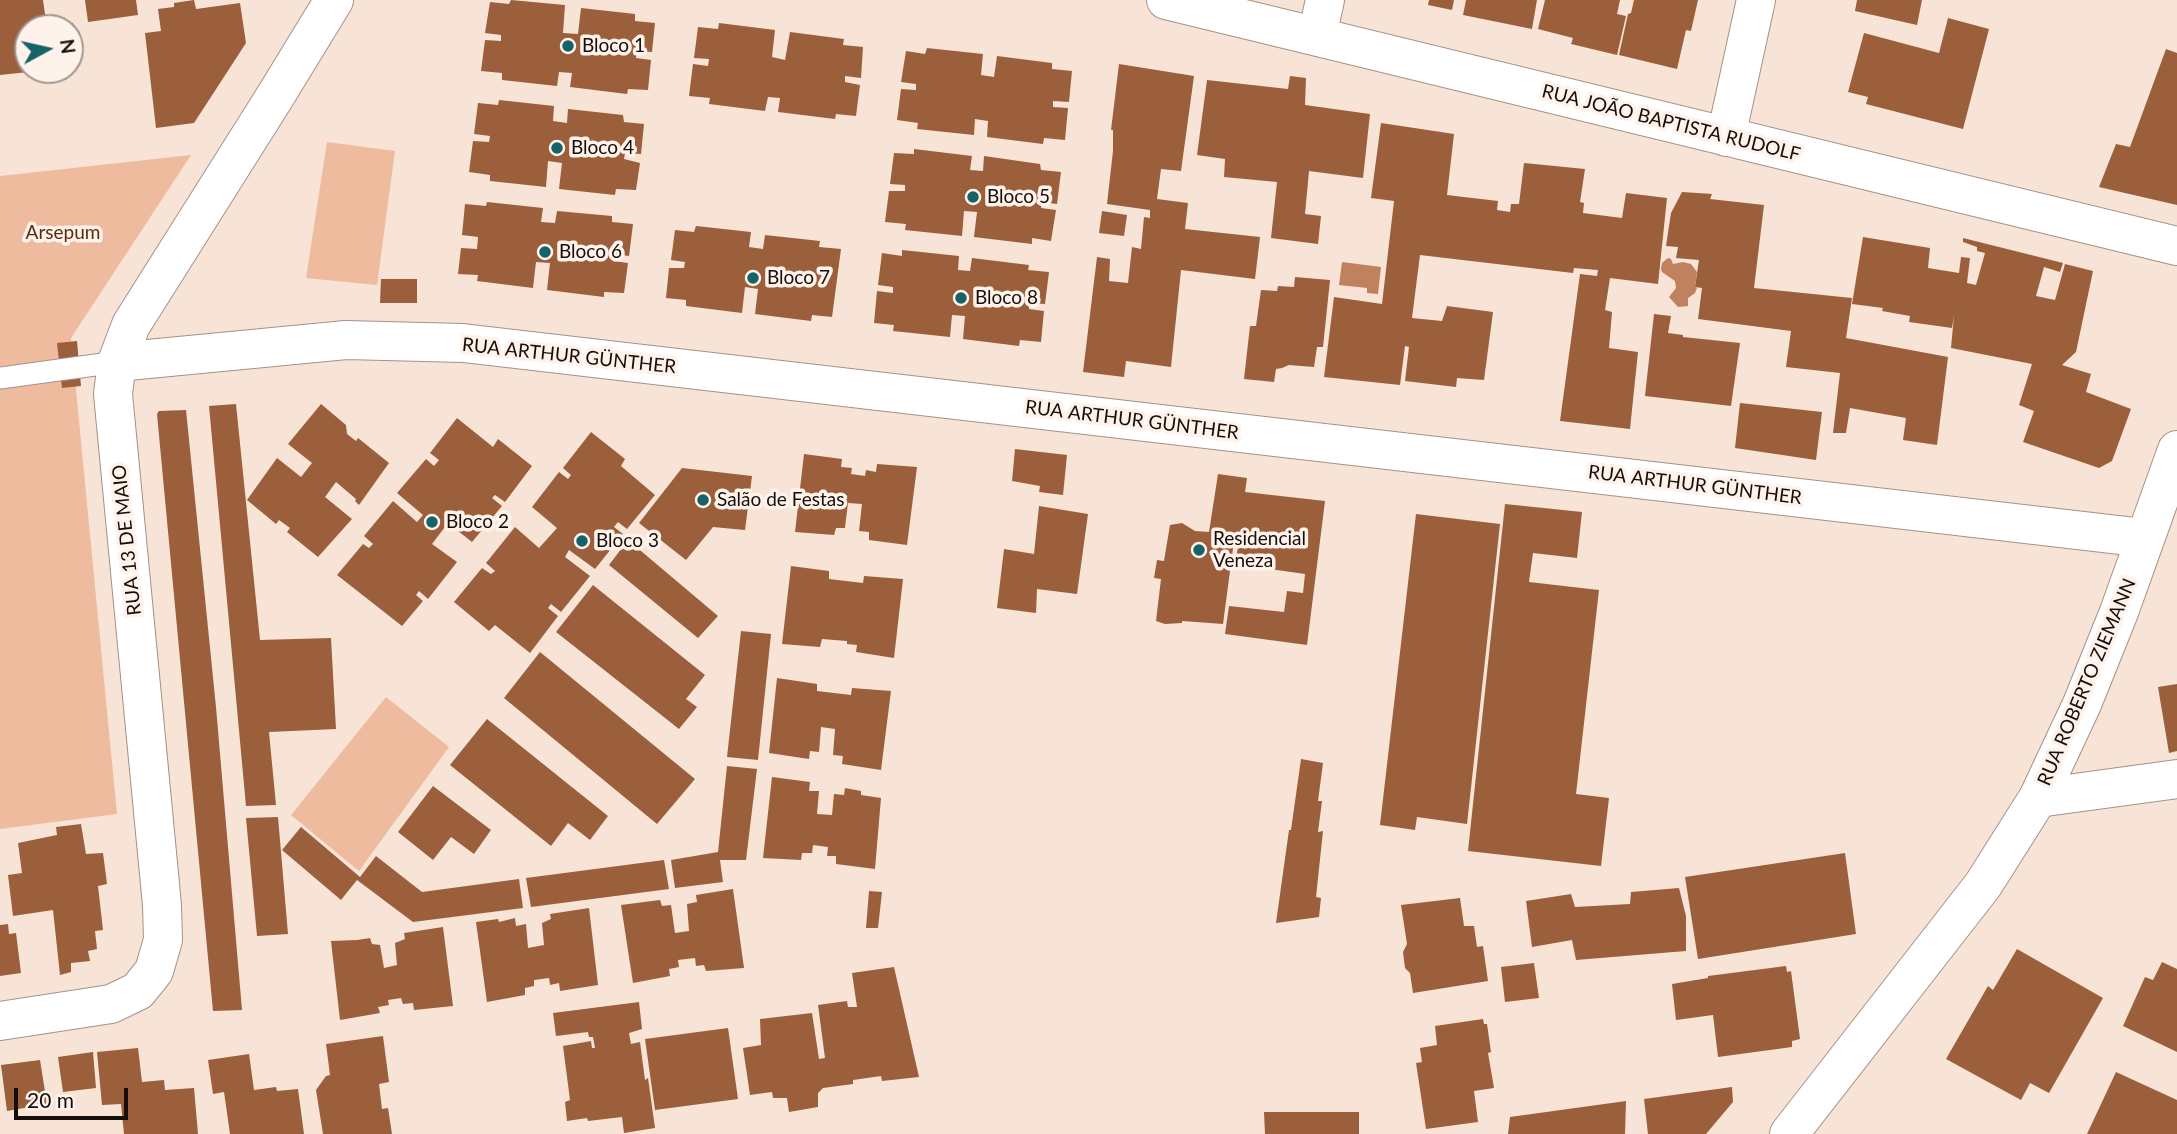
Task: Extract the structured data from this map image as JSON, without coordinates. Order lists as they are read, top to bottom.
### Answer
{
  "streets": {
    "street": [
      "RUA JOÃO BAPTISTA RUDOLF",
      "RUA ARTHUR GÜNTHER",
      "RUA 13 DE MAIO",
      "RUA ROBERTO ZIEMANN"
    ]
  },
  "crossings": [
    ["RUA ARTHUR GÜNTHER", "RUA 13 DE MAIO"],
    ["RUA ARTHUR GÜNTHER", "RUA ROBERTO ZIEMANN"]
  ],
  "parks": ["Arsepum"],
  "places": [
    "Bloco 1",
    "Bloco 4",
    "Bloco 5",
    "Bloco 6",
    "Bloco 7",
    "Bloco 8",
    "Salão de Festas",
    "Bloco 2",
    "Bloco 3",
    "Residencial Veneza"
  ],
  "scale_bar": "20 m",
  "north": "right"
}
